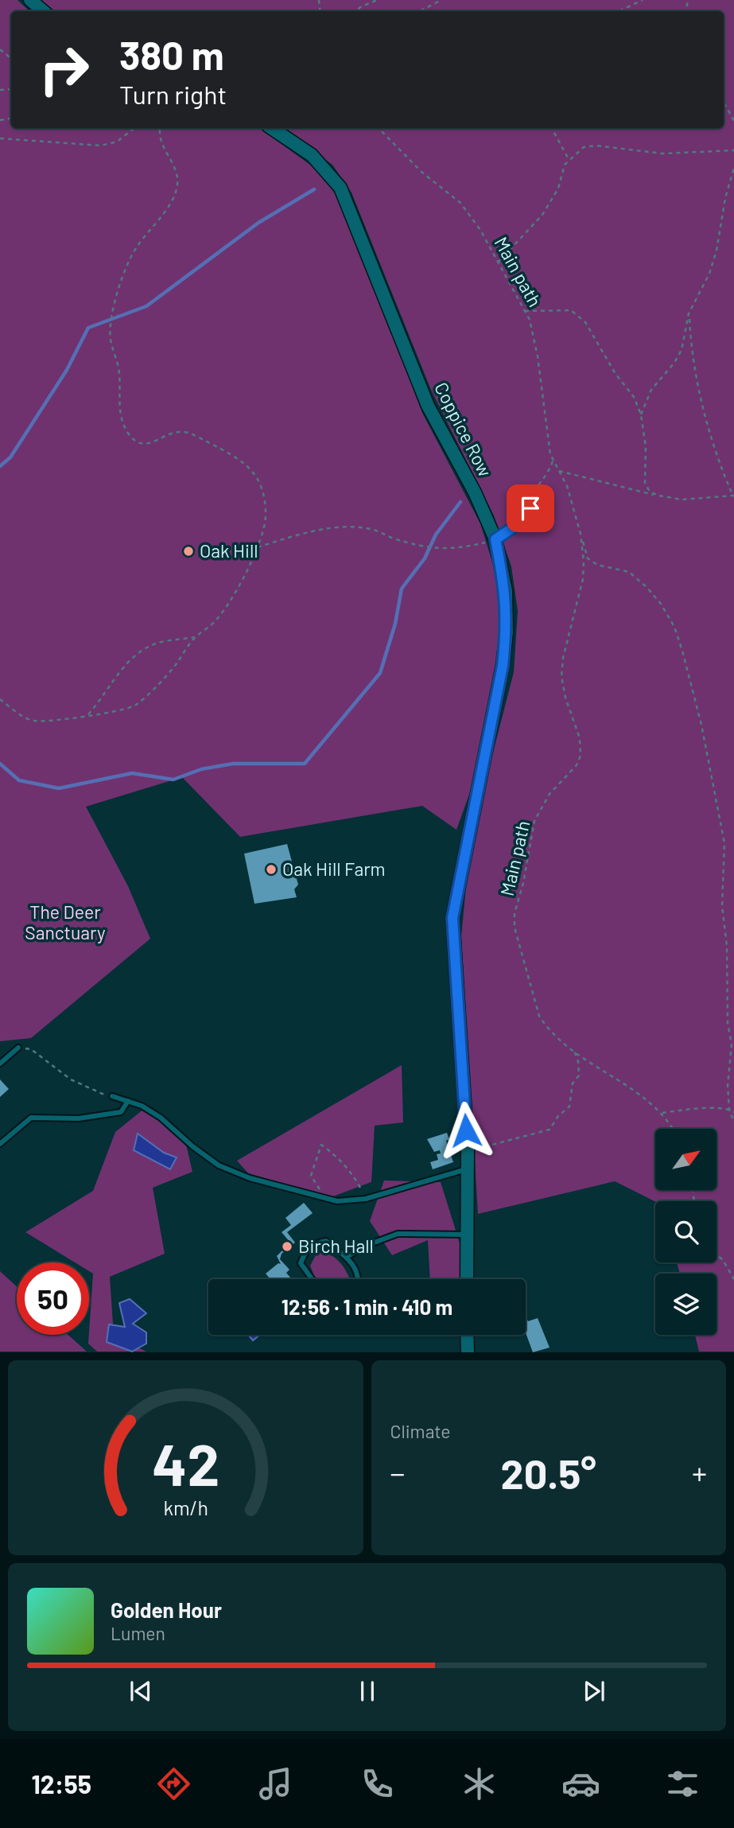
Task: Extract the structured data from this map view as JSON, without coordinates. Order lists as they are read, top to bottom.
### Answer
{
  "streets": {
    "main road": ["Coppice Row"],
    "path": ["Main path"]
  },
  "parks": ["The Deer Sanctuary"],
  "places": ["Oak Hill", "Oak Hill Farm", "Birch Hall"],
  "north": "top right",
  "page": {
    "turn": ["380 m", "Turn right"],
    "limit": "50",
    "trip": "12:56 · 1 min · 410 m",
    "tile": "Climate",
    "heat": ["−", "20.5°", "+"],
    "song": ["Golden Hour", "Lumen"],
    "tabs": "12:55",
    "gauge": ["42", "km/h"]
  }
}
